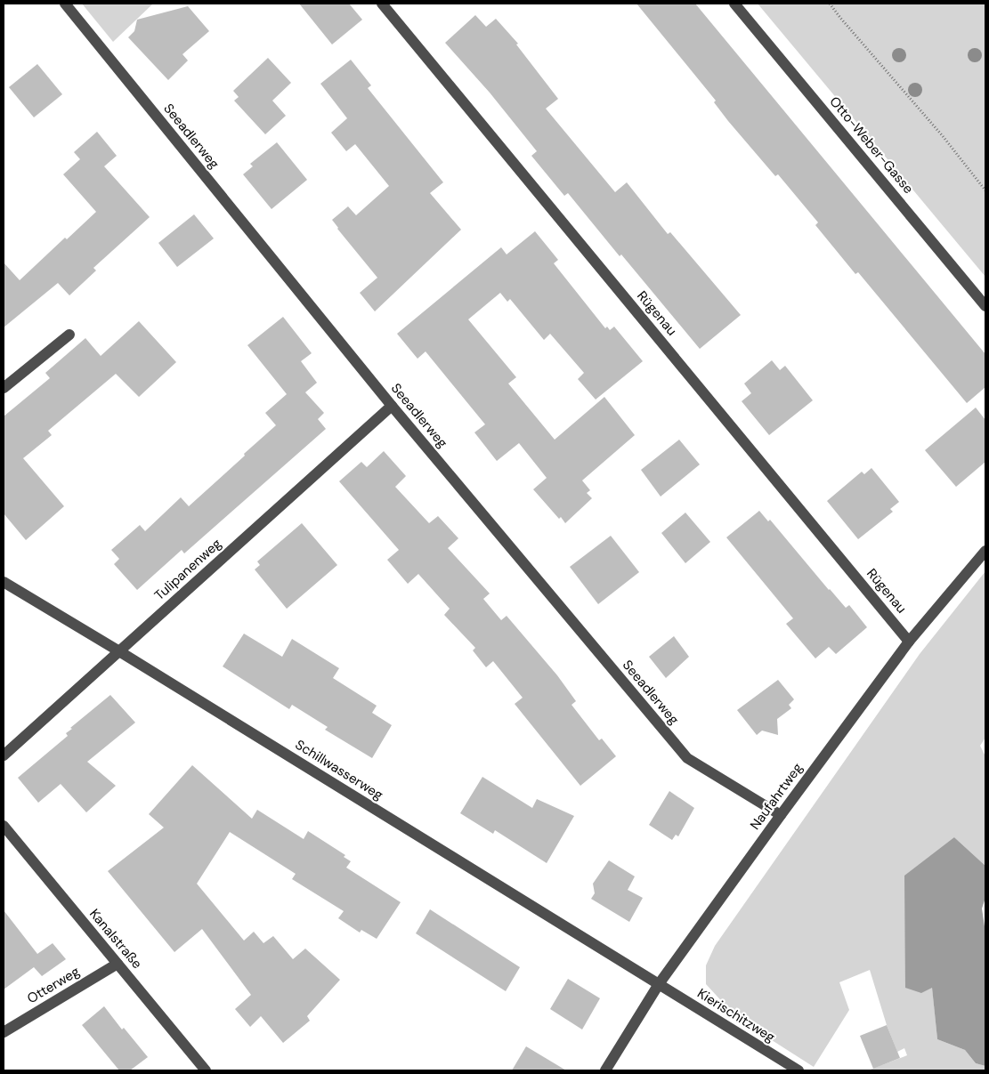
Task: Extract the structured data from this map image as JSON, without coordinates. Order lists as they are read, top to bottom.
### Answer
{
  "streets": {
    "street": [
      "Seeadlerweg",
      "Otto-Weber-Gasse",
      "Rügenau",
      "Tulipanenweg",
      "Schillwasserweg",
      "Naufahrtweg",
      "Kanalstraße",
      "Otterweg",
      "Kierischitzweg"
    ]
  },
  "crossings": [
    ["Seeadlerweg", "Tulipanenweg"],
    ["Seeadlerweg", "Naufahrtweg"],
    ["Rügenau", "Naufahrtweg"],
    ["Tulipanenweg", "Schillwasserweg"],
    ["Schillwasserweg", "Naufahrtweg"],
    ["Schillwasserweg", "Kierischitzweg"],
    ["Naufahrtweg", "Kierischitzweg"],
    ["Kanalstraße", "Otterweg"]
  ]
}
